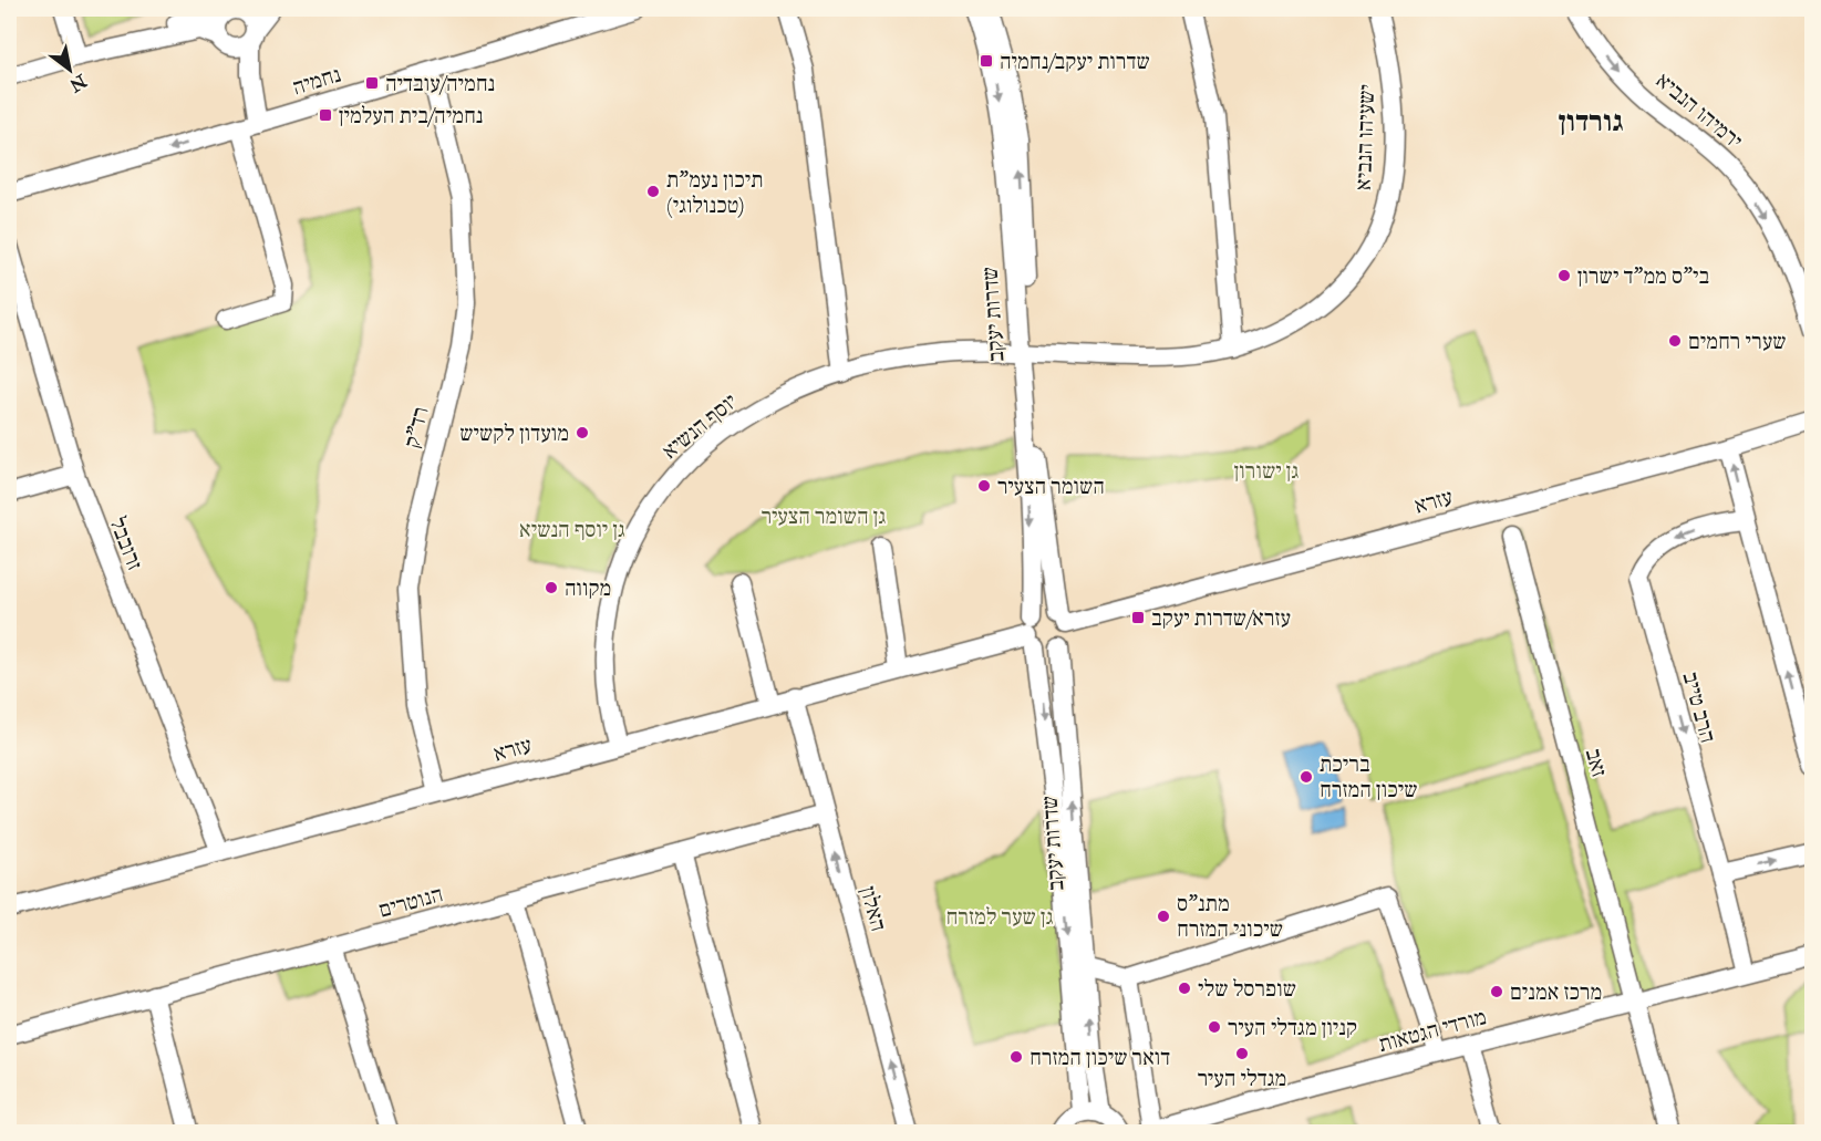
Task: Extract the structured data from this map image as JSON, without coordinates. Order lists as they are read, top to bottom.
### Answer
{
  "streets": {
    "street": [
      "נחמיה",
      "ירמיהו הנביא",
      "ישעיהו הנביא",
      "שדרות יעקב",
      "יוסף הנשיא",
      "רד\"ק",
      "עזרא",
      "זרובבל",
      "הרב טייב",
      "זאב",
      "הנוטרים",
      "האלון",
      "מורדי הגטאות"
    ]
  },
  "crossings": [
    ["נחמיה", "רד\"ק"],
    ["ישעיהו הנביא", "שדרות יעקב"],
    ["ישעיהו הנביא", "יוסף הנשיא"],
    ["שדרות יעקב", "יוסף הנשיא"],
    ["שדרות יעקב", "עזרא"],
    ["יוסף הנשיא", "עזרא"],
    ["רד\"ק", "עזרא"],
    ["עזרא", "זרובבל"],
    ["עזרא", "האלון"],
    ["הרב טייב", "מורדי הגטאות"],
    ["זאב", "מורדי הגטאות"],
    ["הנוטרים", "האלון"]
  ],
  "one_way": ["ירמיהו הנביא"],
  "districts": ["גורדון"],
  "parks": [
    "גן ישורון",
    "גן השומר הצעיר",
    "גן יוסף הנשיא",
    "גן שער למזרח"
  ],
  "places": {
    "transit": [
      "שדרות יעקב/נחמיה",
      "נחמיה/עובדיה",
      "נחמיה/בית העלמין",
      "עזרא/שדרות יעקב"
    ],
    "other": [
      "תיכון נעמ\"ת (טכנולוגי)",
      "בי\"ס ממ\"ד ישרון",
      "שערי רחמים",
      "מועדון לקשיש",
      "השומר הצעיר",
      "מקווה",
      "בריכת שיכון המזרח",
      "מתנ\"ס שיכוני המזרח",
      "שופרסל שלי",
      "מרכז אמנים",
      "קניון מגדלי העיר",
      "מגדלי העיר",
      "דואר שיכון המזרח"
    ]
  },
  "north": "bottom right"
}
